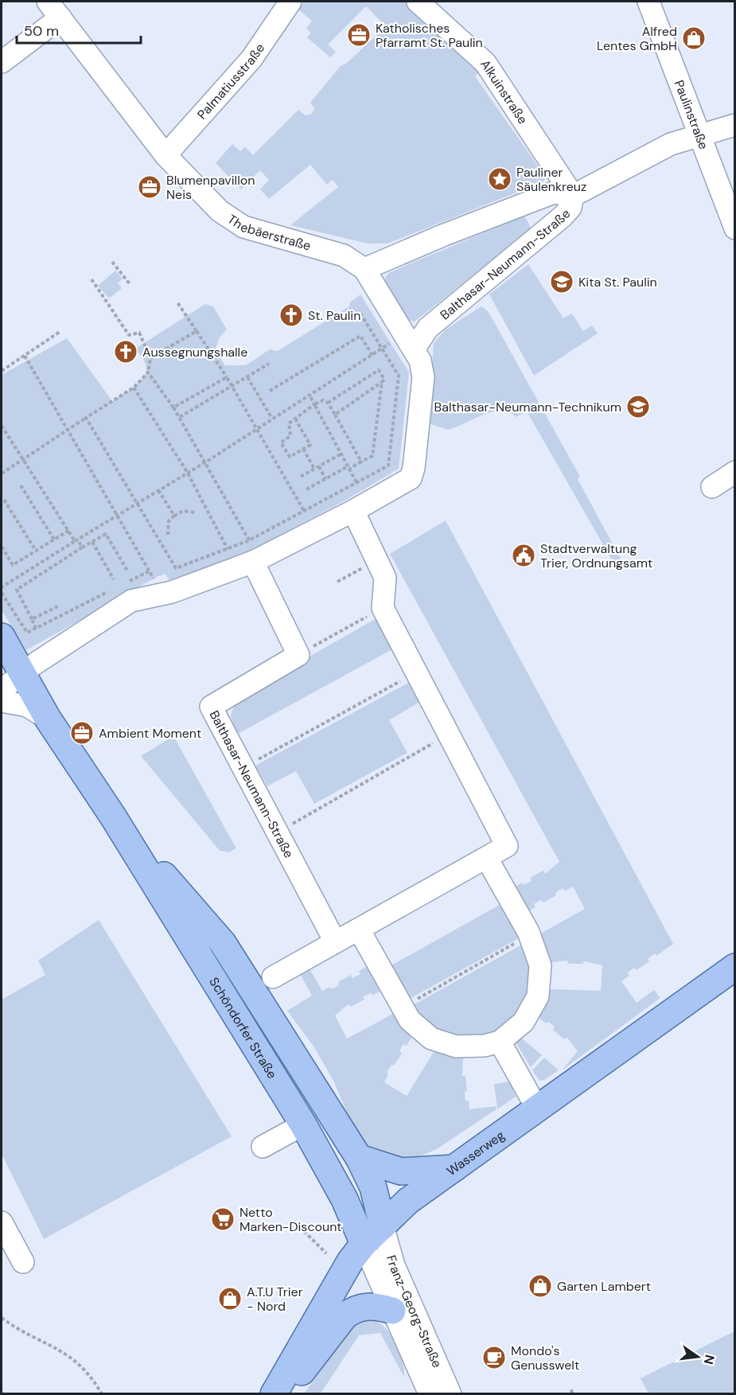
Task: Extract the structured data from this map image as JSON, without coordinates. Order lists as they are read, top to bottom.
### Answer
{
  "streets": {
    "main road": ["Schöndorfer Straße", "Wasserweg"],
    "street": [
      "Palmatiusstraße",
      "Alkuinstraße",
      "Paulinstraße",
      "Thebäerstraße",
      "Balthasar-Neumann-Straße",
      "Franz-Georg-Straße"
    ]
  },
  "crossings": [
    ["Palmatiusstraße", "Thebäerstraße"],
    ["Alkuinstraße", "Balthasar-Neumann-Straße"],
    ["Paulinstraße", "Balthasar-Neumann-Straße"],
    ["Schöndorfer Straße", "Wasserweg"],
    ["Schöndorfer Straße", "Franz-Georg-Straße"],
    ["Wasserweg", "Franz-Georg-Straße"]
  ],
  "places": {
    "office": ["Katholisches Pfarramt St. Paulin", "Blumenpavillon Neis", "Ambient Moment"],
    "shop": ["Alfred Lentes GmbH", "Garten Lambert", "A.T.U Trier - Nord"],
    "place": ["Pauliner Säulenkreuz"],
    "school or university": ["Kita St. Paulin", "Balthasar-Neumann-Technikum"],
    "church": ["St. Paulin", "Aussegnungshalle"],
    "public building": ["Stadtverwaltung Trier, Ordnungsamt"],
    "supermarket": ["Netto Marken-Discount"],
    "cafe": ["Mondo's Genusswelt"]
  },
  "scale_bar": "50 m",
  "north": "right"
}
